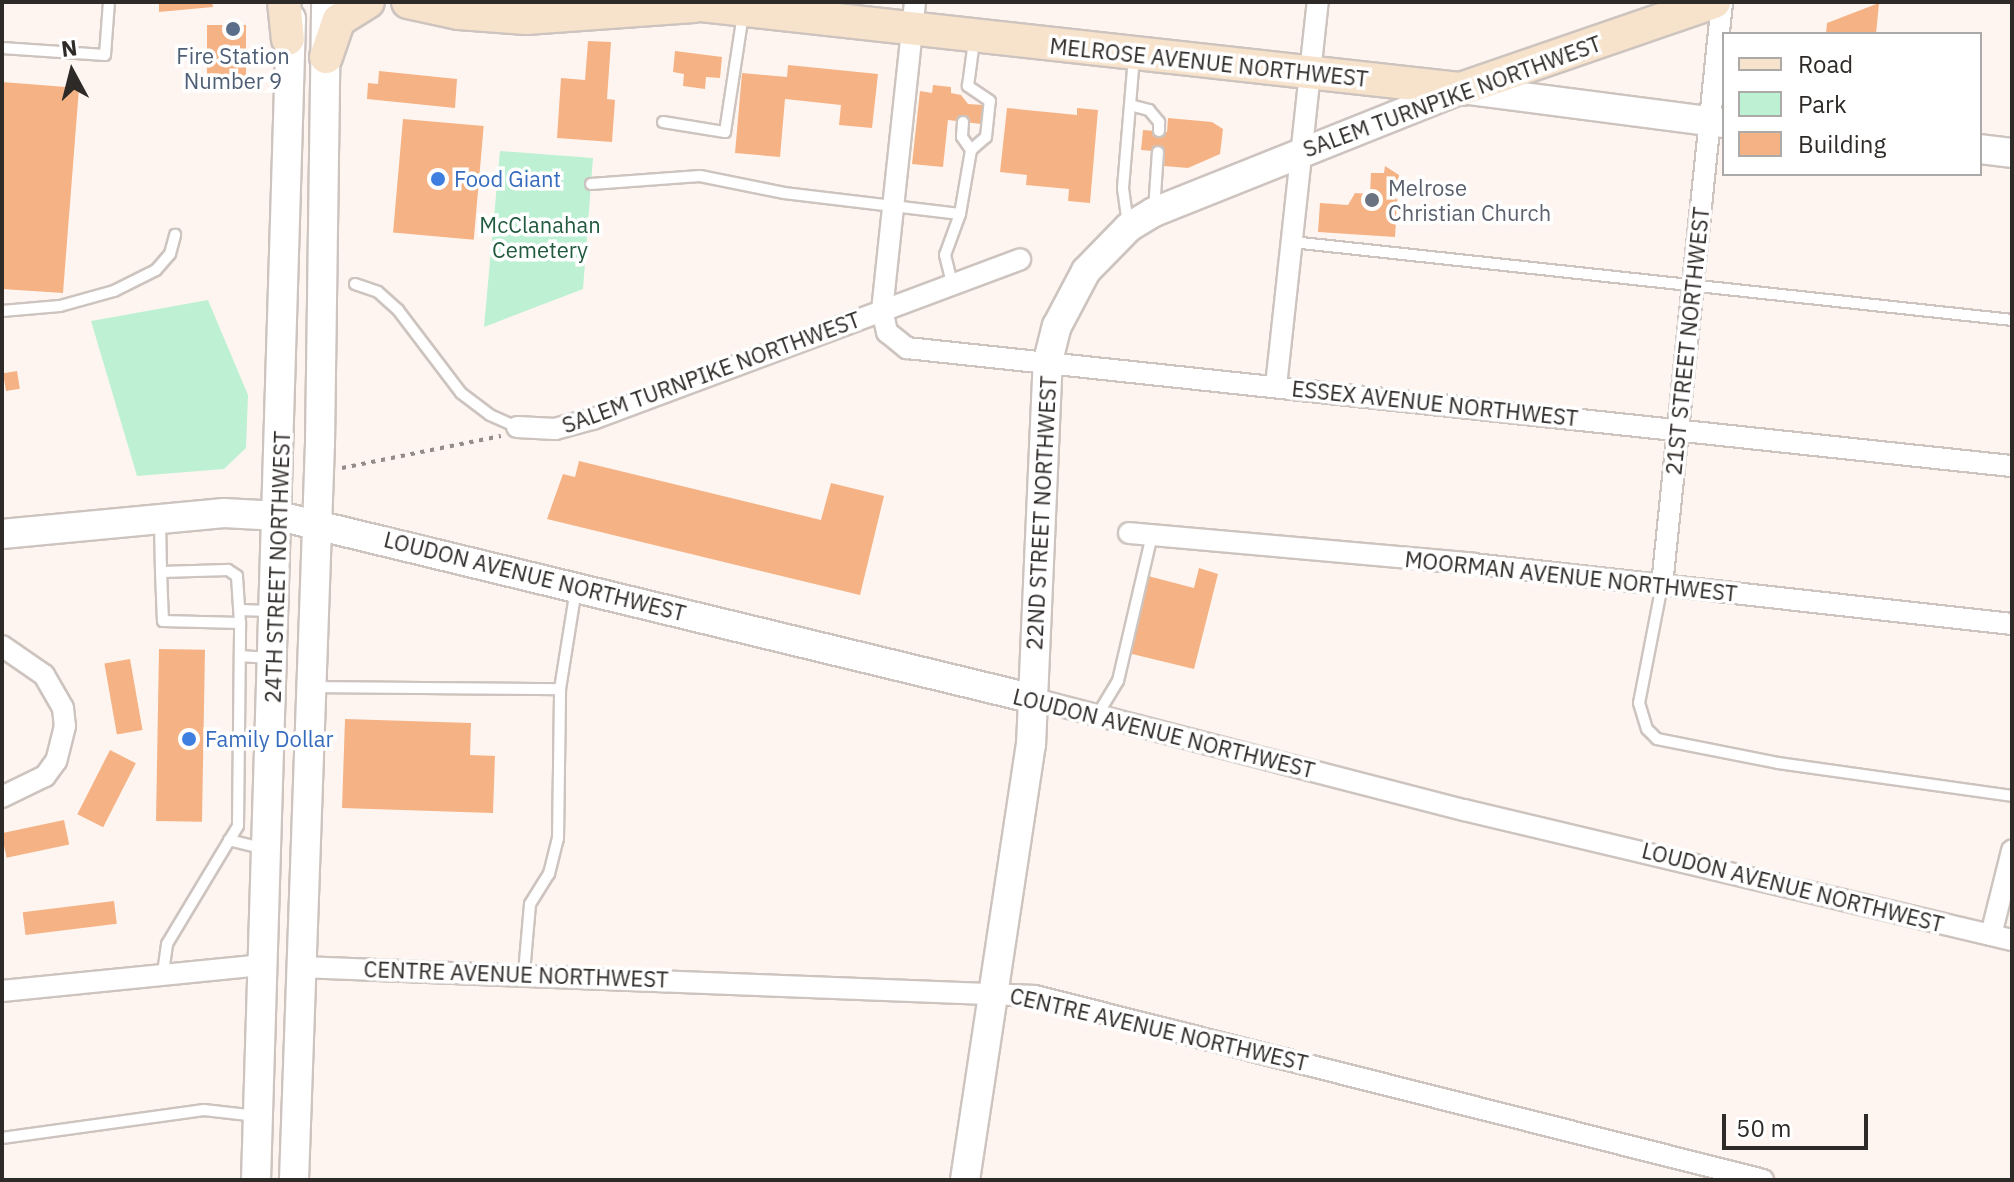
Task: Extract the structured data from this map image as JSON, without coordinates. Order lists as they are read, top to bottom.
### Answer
{
  "streets": {
    "main road": ["MELROSE AVENUE NORTHWEST", "SALEM TURNPIKE NORTHWEST"],
    "street": [
      "21ST STREET NORTHWEST",
      "ESSEX AVENUE NORTHWEST",
      "22ND STREET NORTHWEST",
      "24TH STREET NORTHWEST",
      "LOUDON AVENUE NORTHWEST",
      "MOORMAN AVENUE NORTHWEST",
      "CENTRE AVENUE NORTHWEST"
    ]
  },
  "crossings": [
    ["MELROSE AVENUE NORTHWEST", "SALEM TURNPIKE NORTHWEST"],
    ["MELROSE AVENUE NORTHWEST", "21ST STREET NORTHWEST"],
    ["SALEM TURNPIKE NORTHWEST", "ESSEX AVENUE NORTHWEST"],
    ["SALEM TURNPIKE NORTHWEST", "22ND STREET NORTHWEST"],
    ["21ST STREET NORTHWEST", "ESSEX AVENUE NORTHWEST"],
    ["21ST STREET NORTHWEST", "MOORMAN AVENUE NORTHWEST"],
    ["ESSEX AVENUE NORTHWEST", "22ND STREET NORTHWEST"],
    ["22ND STREET NORTHWEST", "LOUDON AVENUE NORTHWEST"],
    ["22ND STREET NORTHWEST", "CENTRE AVENUE NORTHWEST"],
    ["24TH STREET NORTHWEST", "LOUDON AVENUE NORTHWEST"],
    ["24TH STREET NORTHWEST", "CENTRE AVENUE NORTHWEST"]
  ],
  "parks": ["McClanahan Cemetery"],
  "places": [
    "Fire Station Number 9",
    "Food Giant",
    "Melrose Christian Church",
    "Family Dollar"
  ],
  "legend": ["Road", "Park", "Building"],
  "scale_bar": "50 m",
  "north": "top"
}
